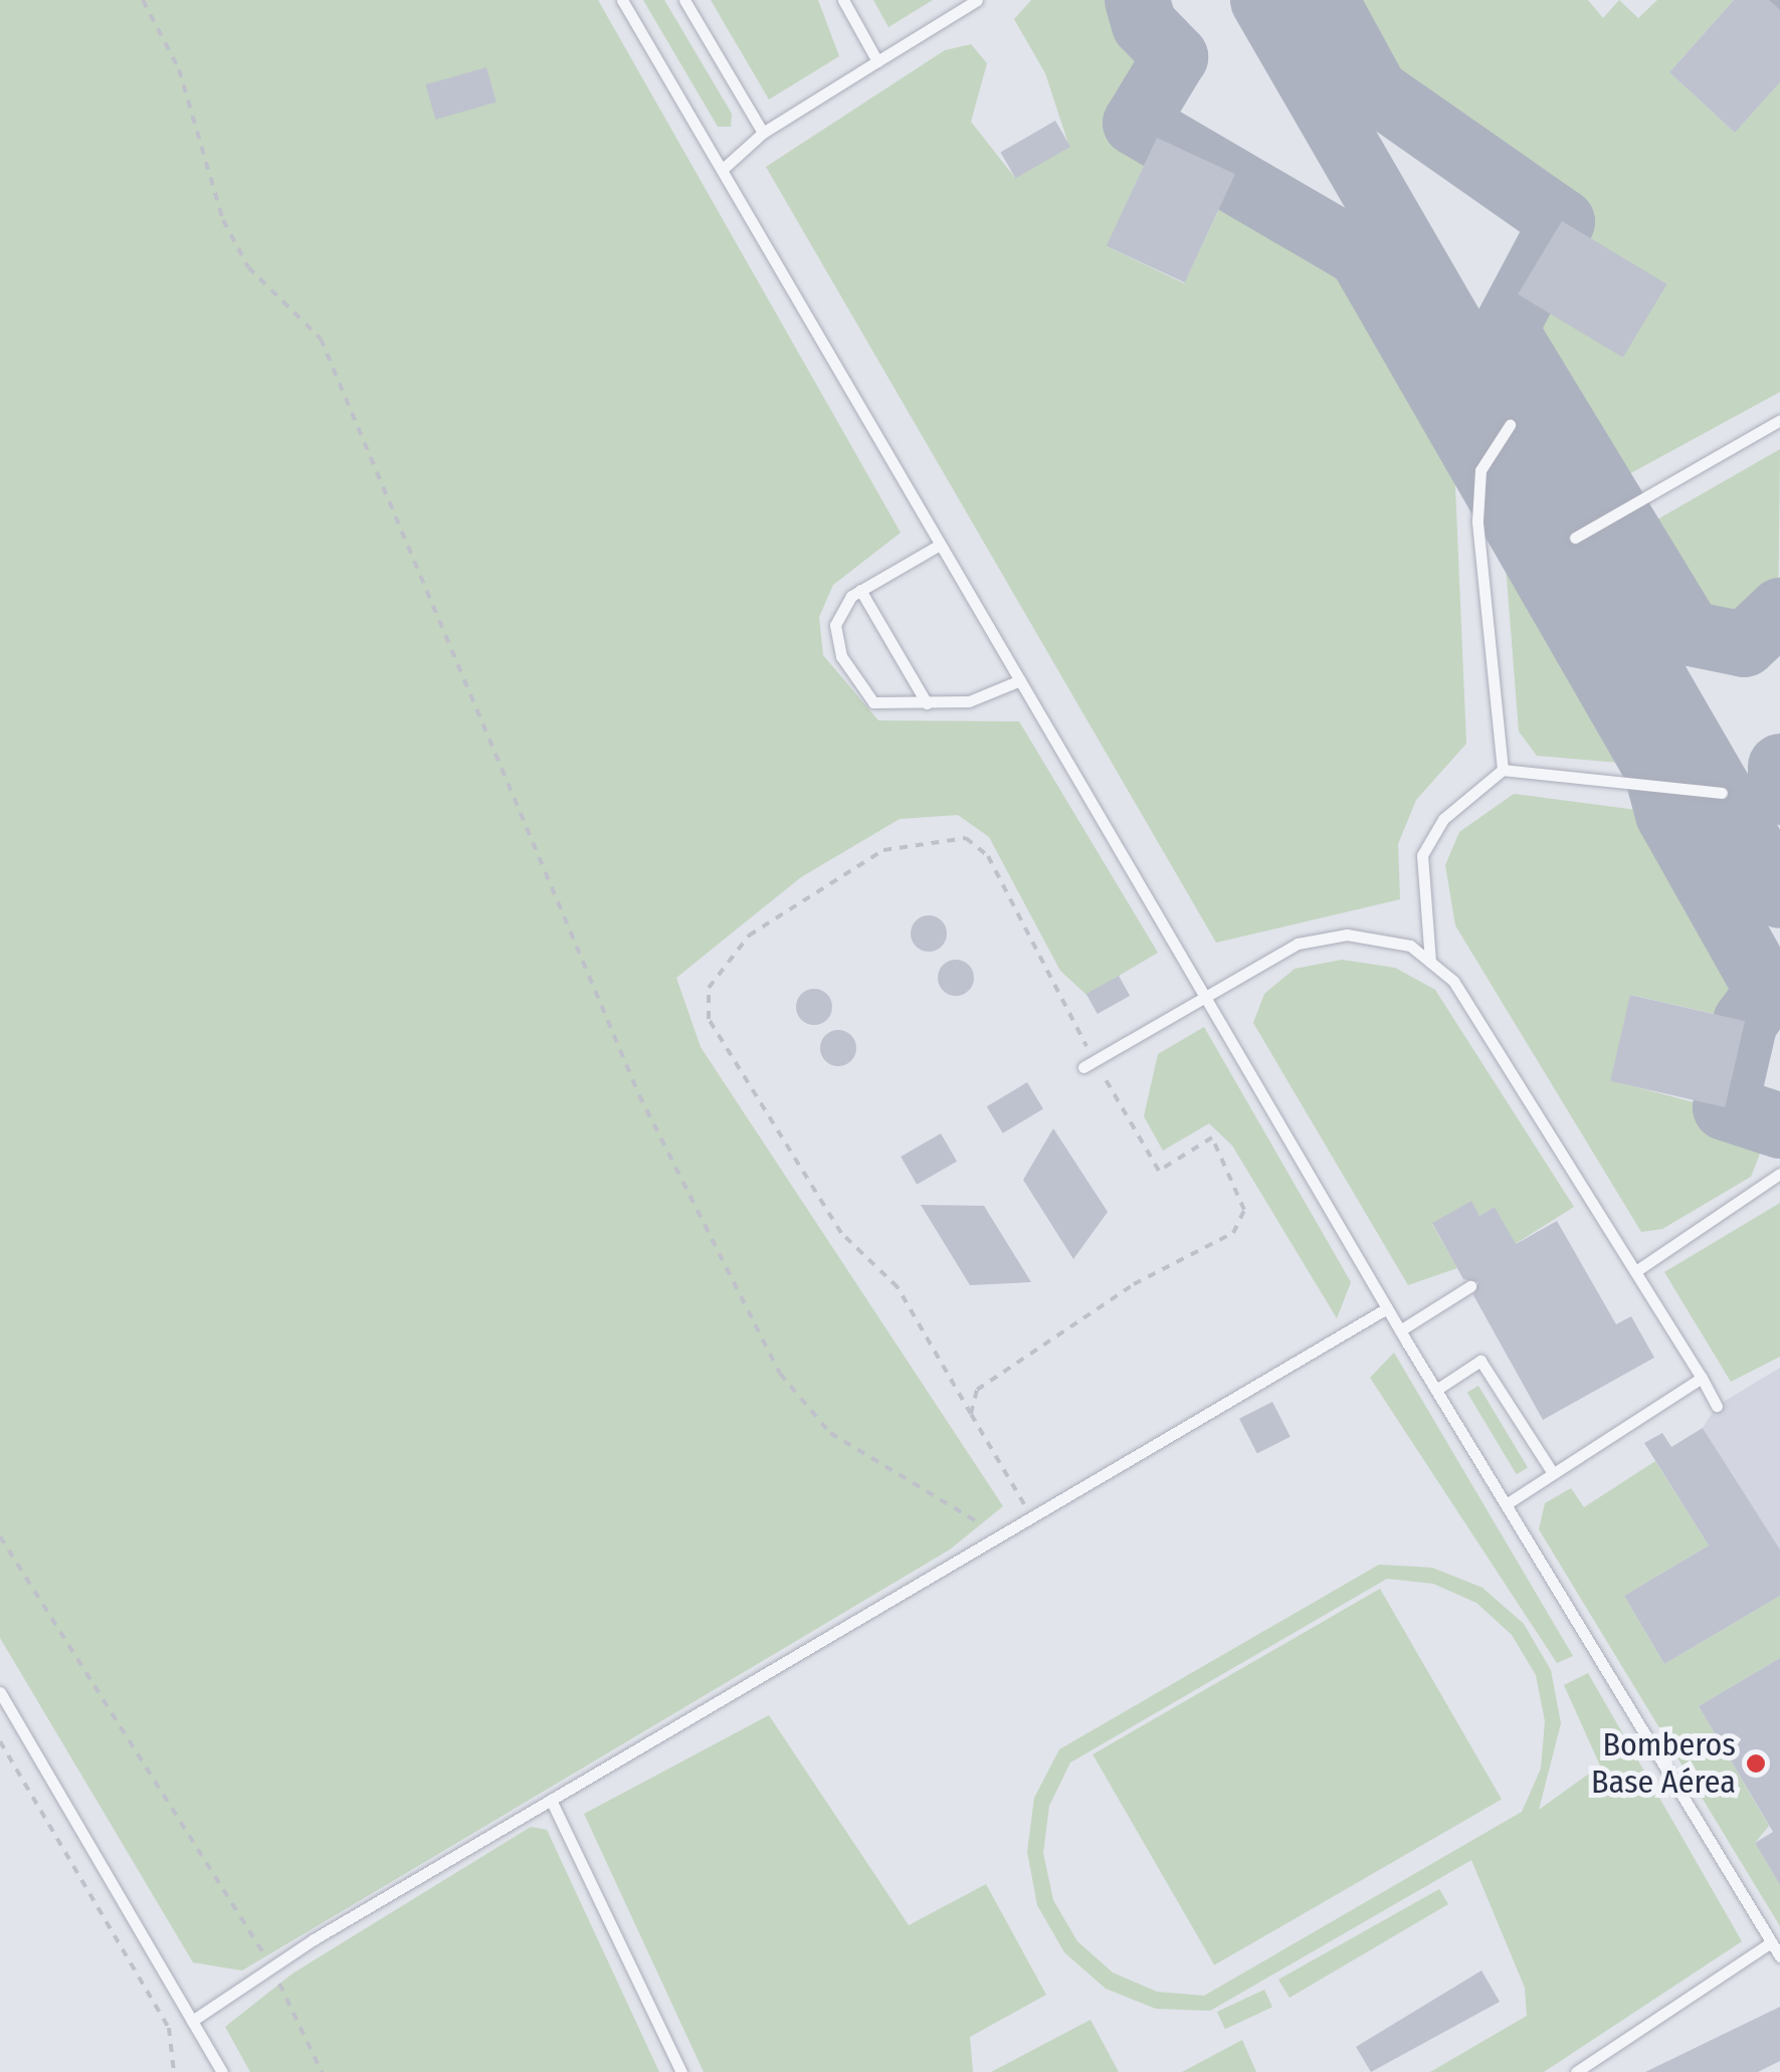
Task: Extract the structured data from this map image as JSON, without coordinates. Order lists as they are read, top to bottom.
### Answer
{
  "places": ["Bomberos Base Aérea"]
}
